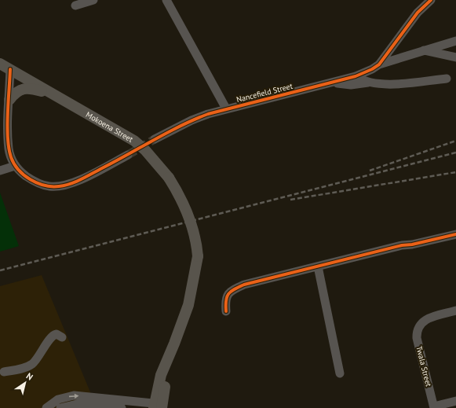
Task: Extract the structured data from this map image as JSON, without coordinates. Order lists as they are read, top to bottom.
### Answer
{
  "streets": {
    "main road": ["Mokoena Street"],
    "street": ["Nancefield Street", "Twala Street"]
  },
  "north": "top right"
}
